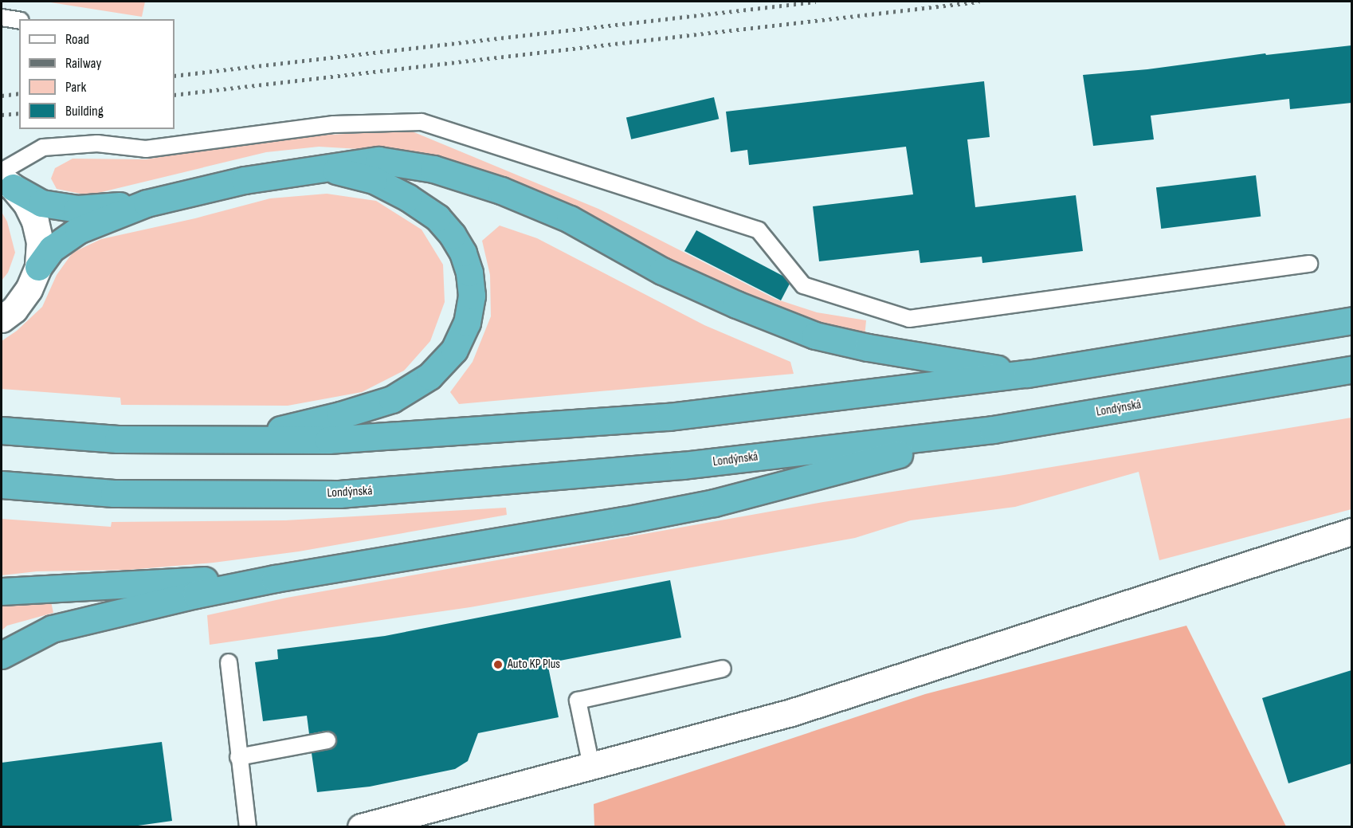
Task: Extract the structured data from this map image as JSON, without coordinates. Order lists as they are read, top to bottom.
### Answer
{
  "streets": {
    "highway": ["Londýnská"]
  },
  "places": ["Auto KP Plus"],
  "legend": [
    "Road",
    "Railway",
    "Park",
    "Building"
  ]
}
